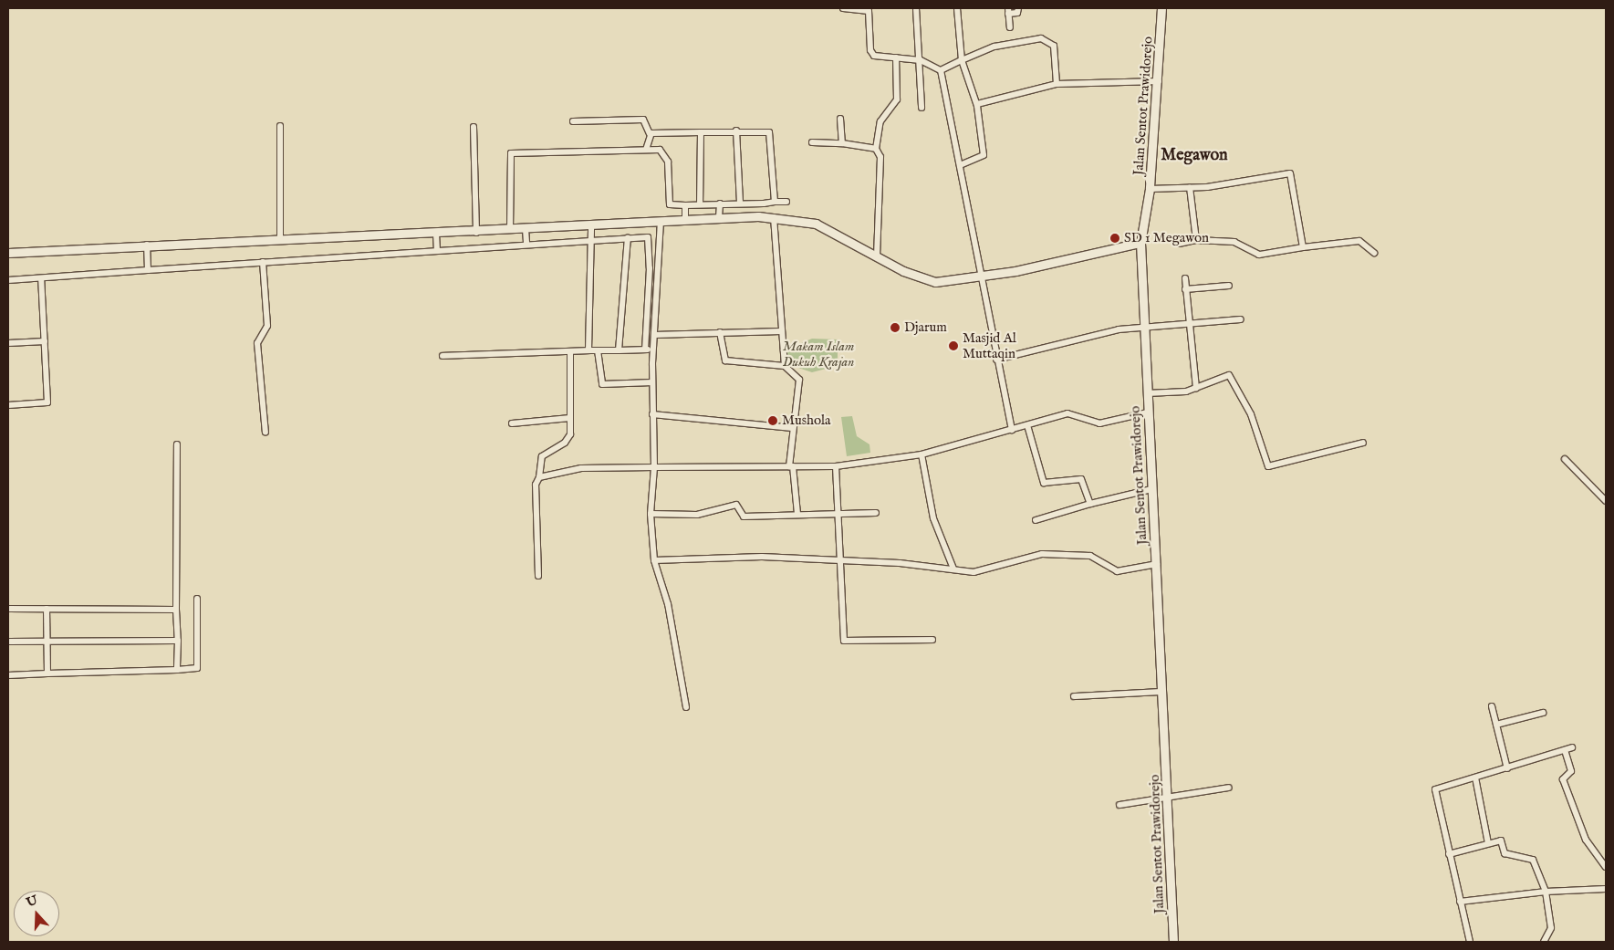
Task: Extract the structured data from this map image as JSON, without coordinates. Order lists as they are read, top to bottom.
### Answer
{
  "streets": {
    "street": ["Jalan Sentot Prawidorejo"]
  },
  "districts": ["Megawon"],
  "parks": ["Makam Islam Dukuh Krajan"],
  "places": [
    "SD 1 Megawon",
    "Djarum",
    "Masjid Al Muttaqin",
    "Mushola"
  ],
  "north": "top"
}
